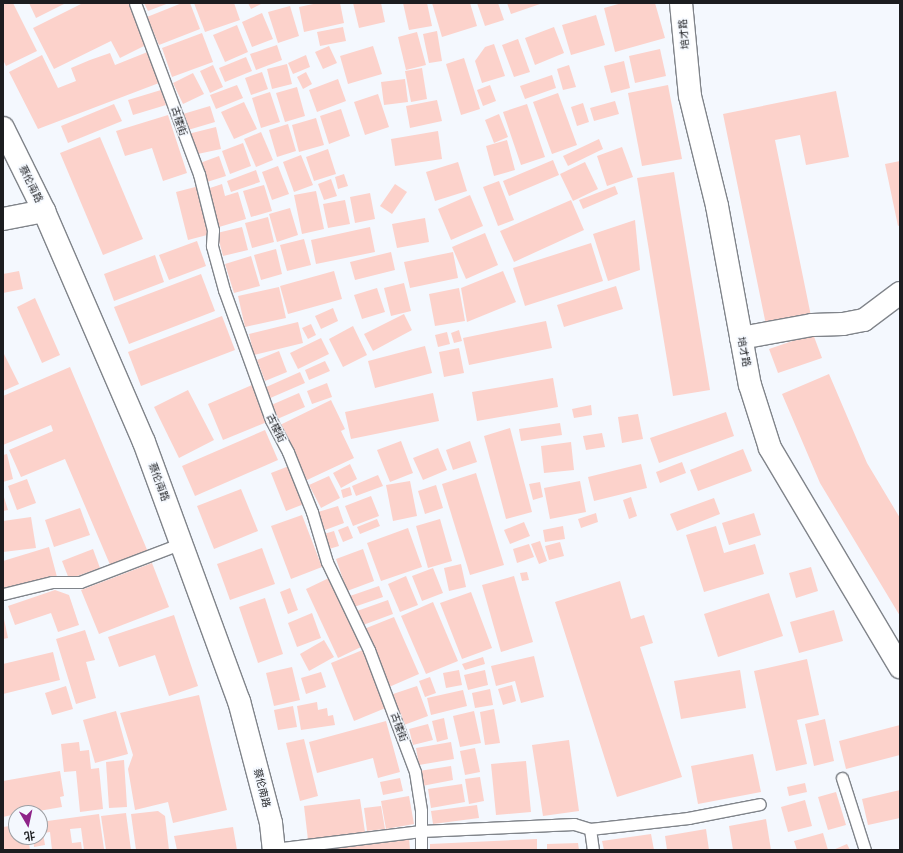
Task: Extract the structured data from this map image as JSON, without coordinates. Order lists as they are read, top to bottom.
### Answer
{
  "streets": {
    "street": ["培才路", "蔡伦南路"],
    "lane": ["古楼街"]
  },
  "north": "bottom"
}
